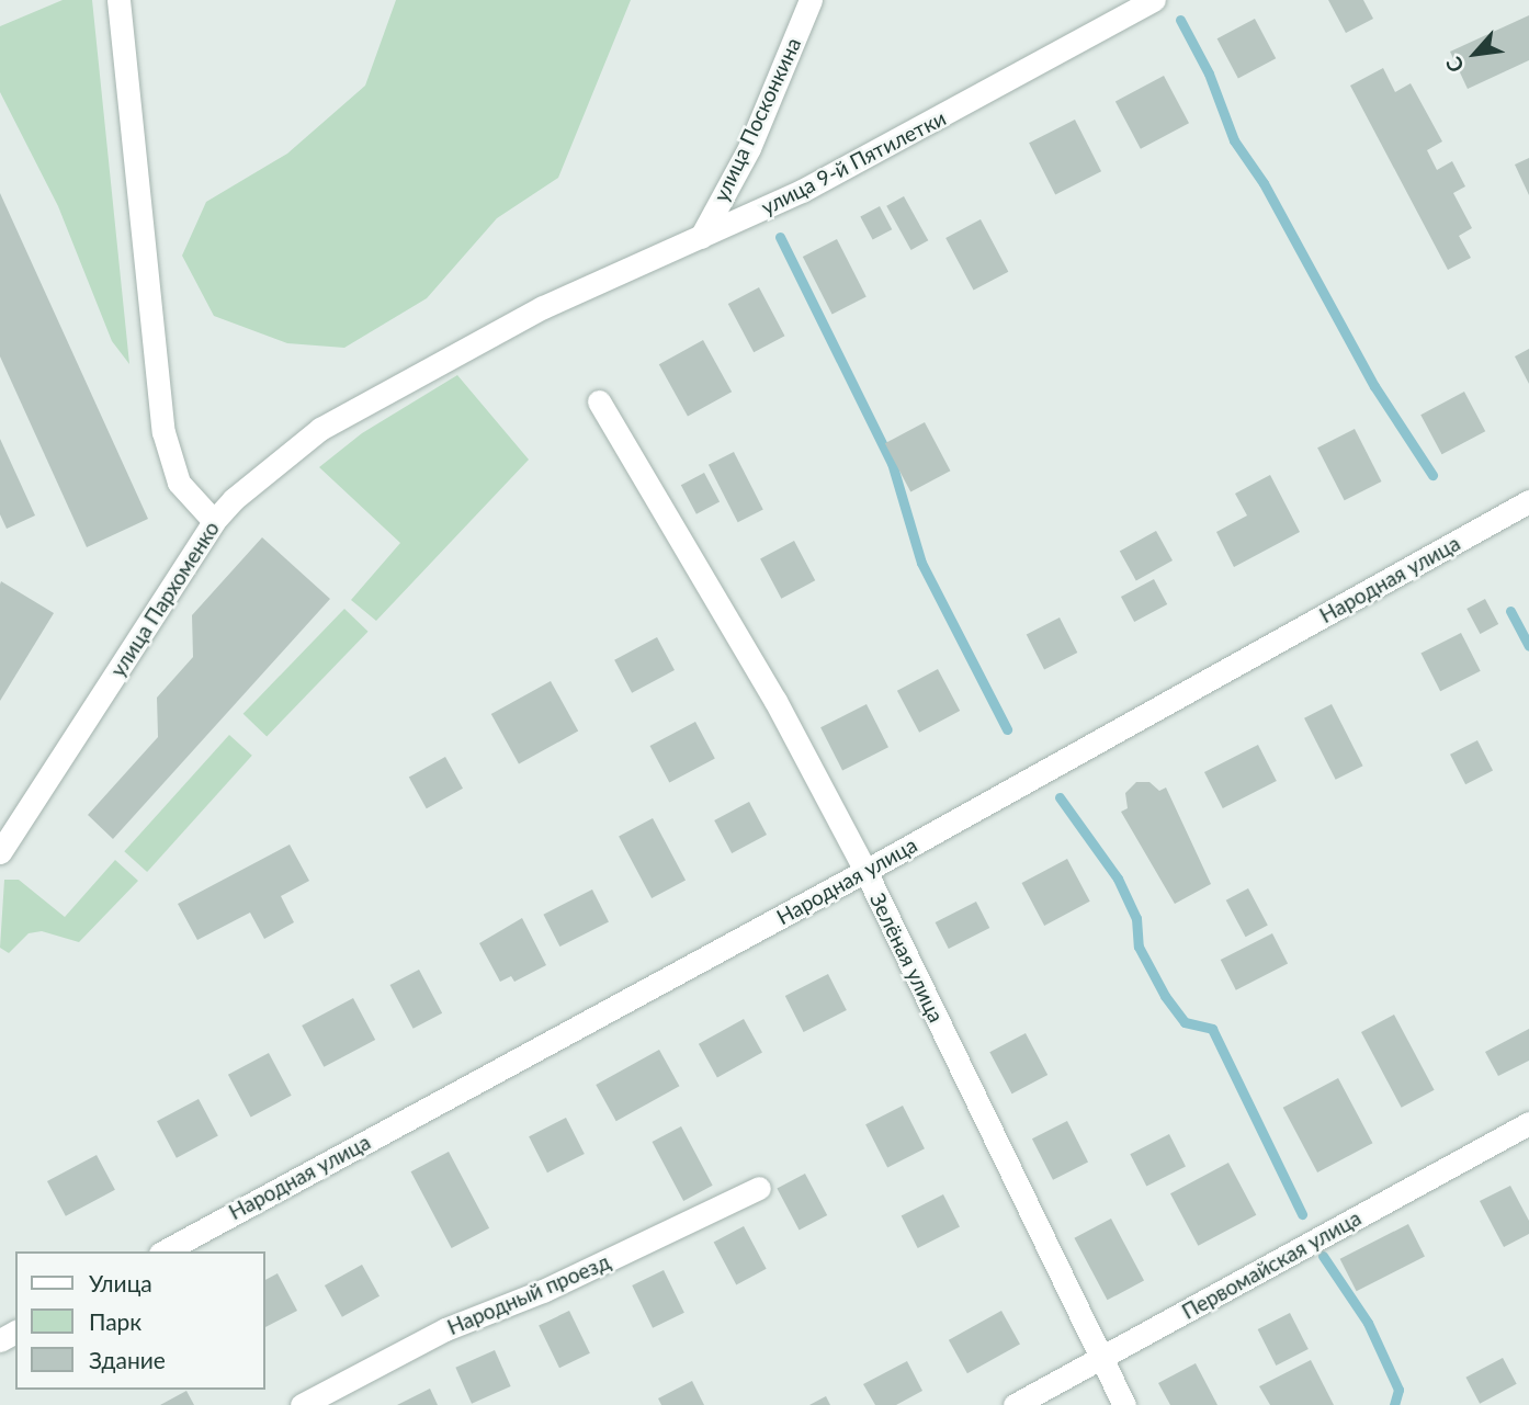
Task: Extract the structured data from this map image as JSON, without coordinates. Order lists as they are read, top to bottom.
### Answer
{
  "streets": {
    "street": [
      "улица Посконкина",
      "улица 9-й Пятилетки",
      "Народная улица",
      "улица Пархоменко",
      "Зелёная улица",
      "Первомайская улица",
      "Народный проезд"
    ]
  },
  "crossings": [
    ["улица Посконкина", "улица 9-й Пятилетки"],
    ["улица 9-й Пятилетки", "улица Пархоменко"],
    ["Народная улица", "Зелёная улица"],
    ["Зелёная улица", "Первомайская улица"]
  ],
  "legend": ["Улица", "Парк", "Здание"],
  "north": "bottom left"
}
